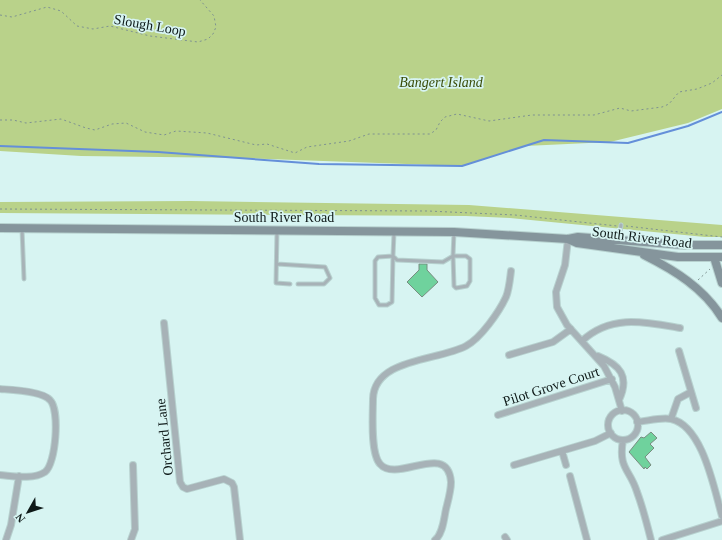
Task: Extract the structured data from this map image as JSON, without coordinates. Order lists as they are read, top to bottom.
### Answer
{
  "streets": {
    "main road": ["South River Road"],
    "street": ["Pilot Grove Court", "Orchard Lane"],
    "path": ["Slough Loop"]
  },
  "parks": ["Bangert Island"],
  "north": "bottom left"
}
